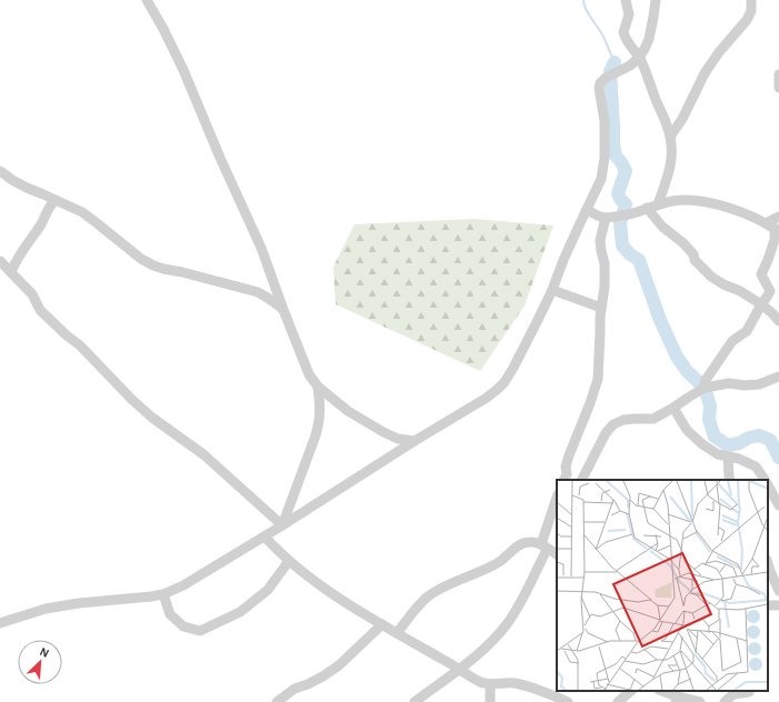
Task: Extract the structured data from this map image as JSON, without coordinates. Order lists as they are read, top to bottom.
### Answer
{
  "north": "top right"
}
